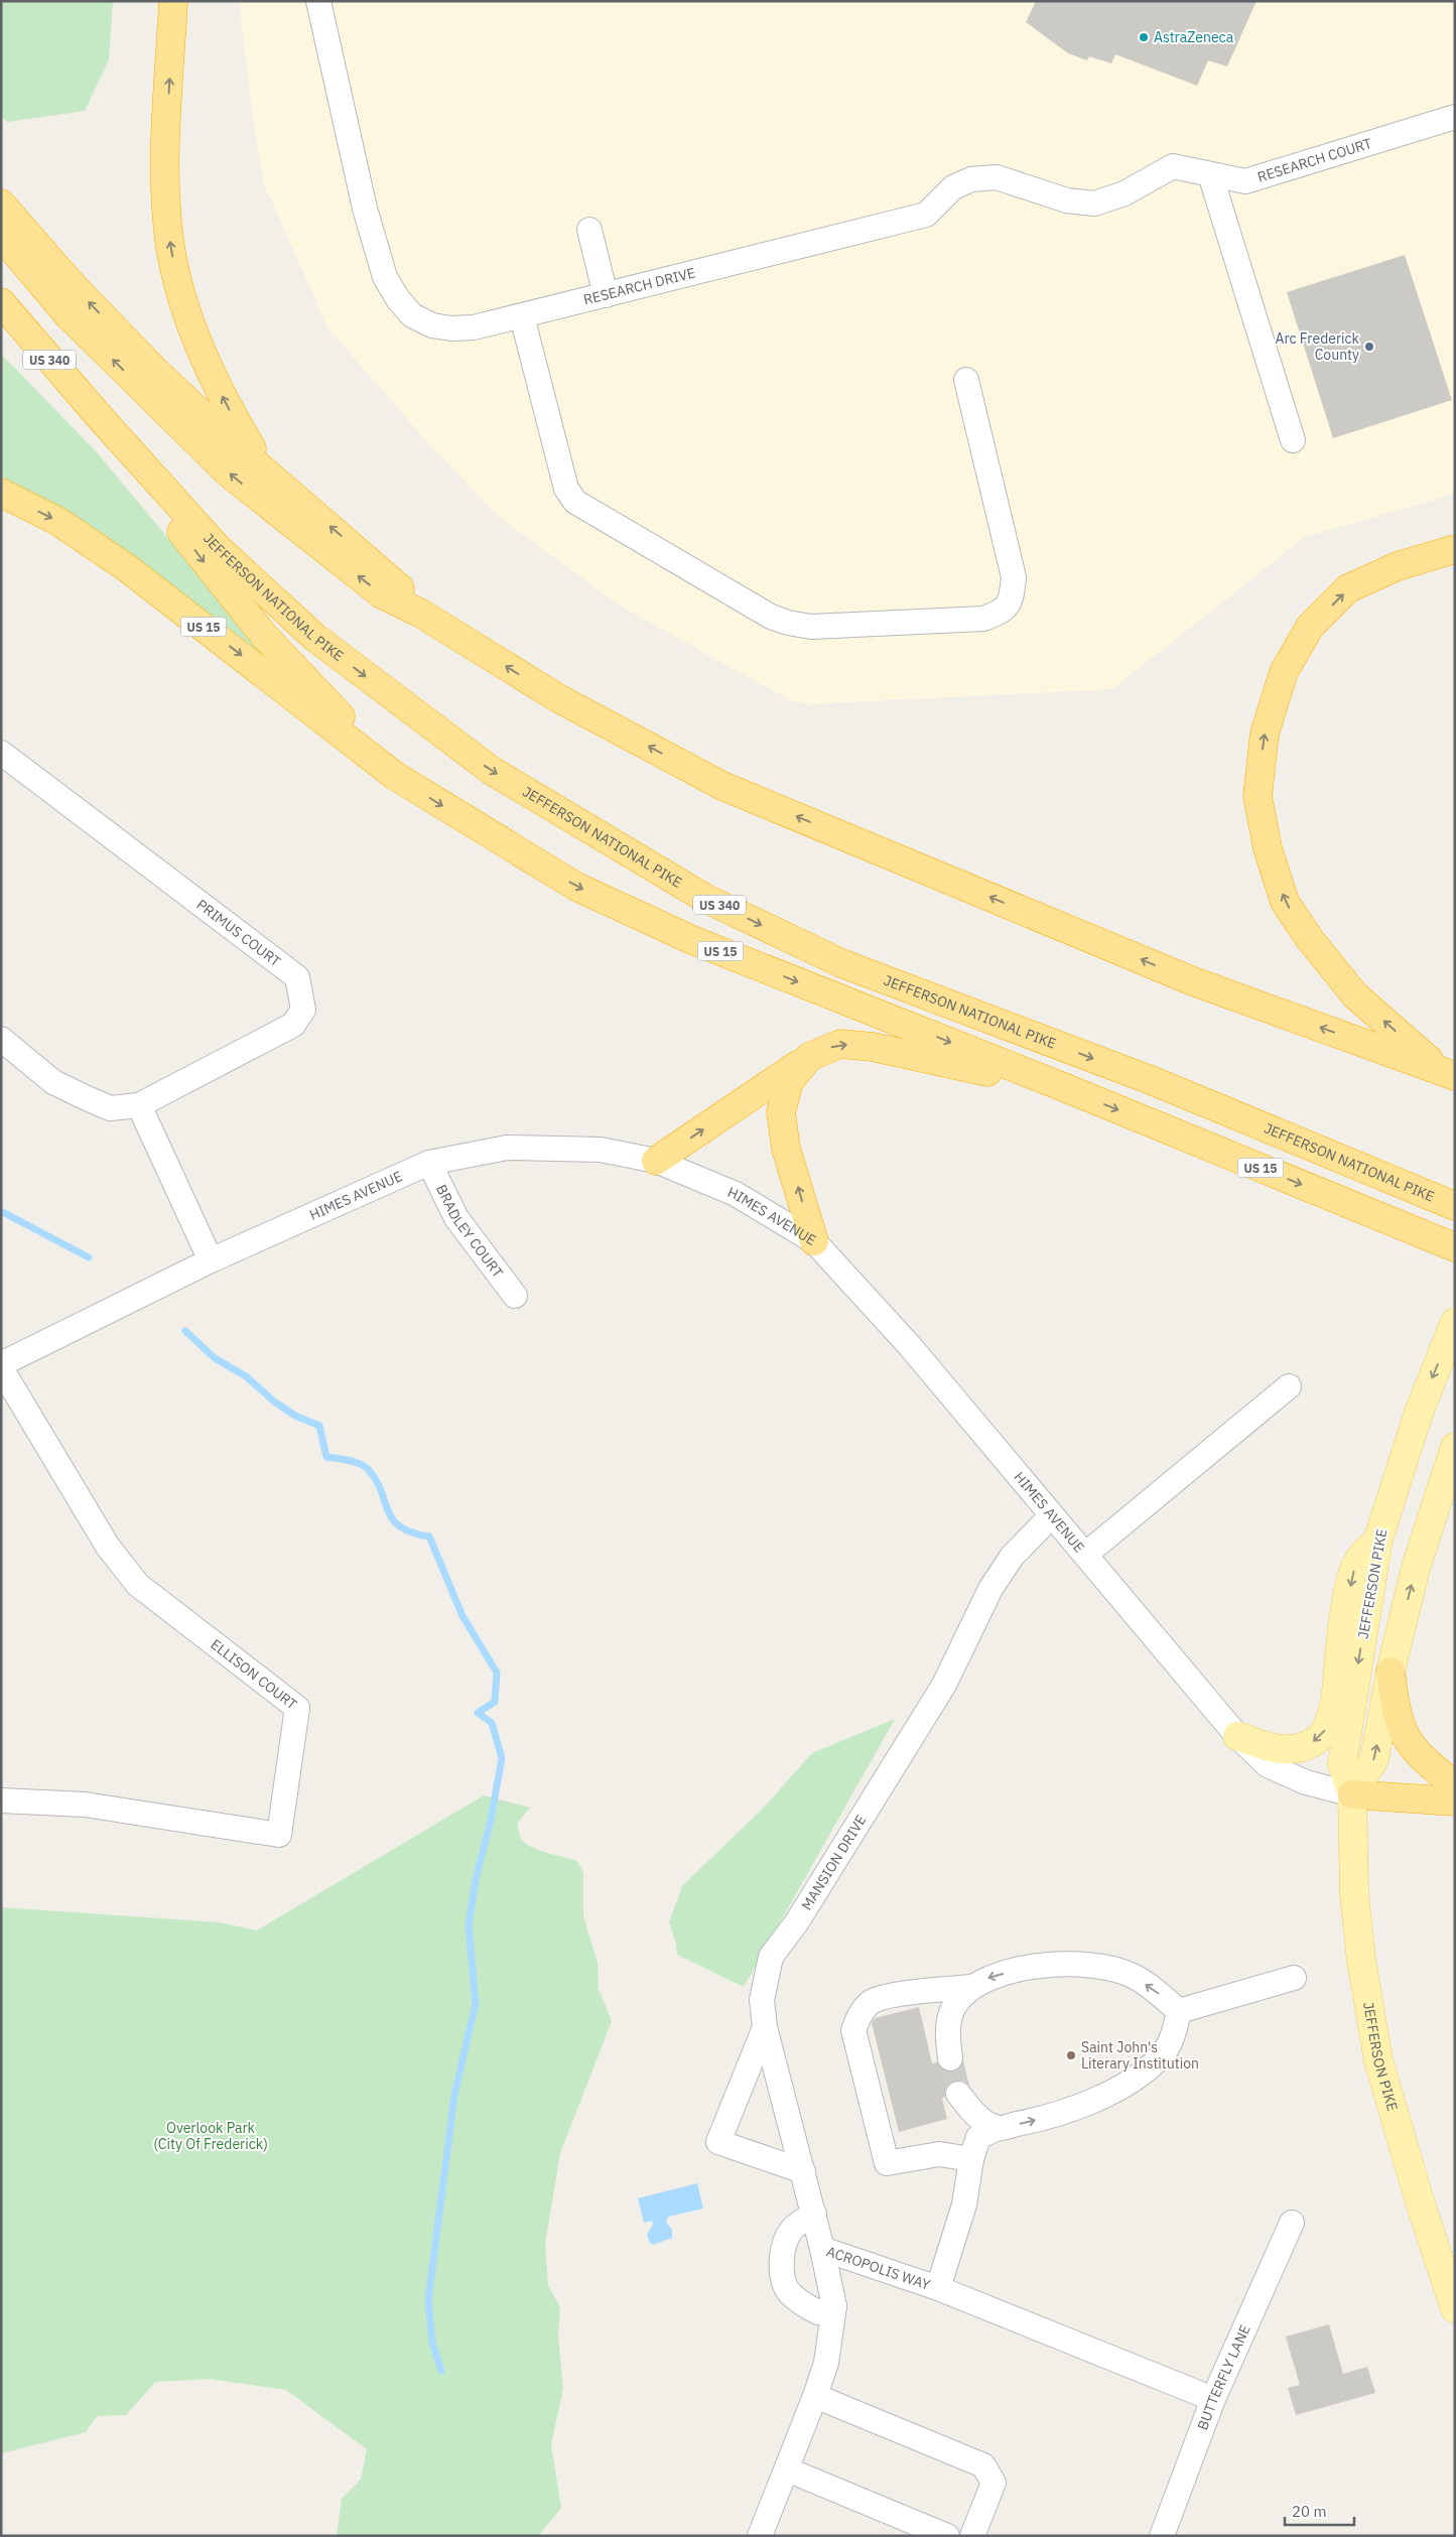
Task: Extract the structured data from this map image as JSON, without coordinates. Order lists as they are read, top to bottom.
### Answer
{
  "streets": {
    "highway": ["US 340", "JEFFERSON NATIONAL PIKE", "US 15"],
    "main road": ["JEFFERSON PIKE"],
    "street": [
      "RESEARCH COURT",
      "RESEARCH DRIVE",
      "PRIMUS COURT",
      "HIMES AVENUE",
      "BRADLEY COURT",
      "ELLISON COURT",
      "MANSION DRIVE",
      "ACROPOLIS WAY",
      "BUTTERFLY LANE"
    ]
  },
  "crossings": [
    ["RESEARCH COURT", "RESEARCH DRIVE"],
    ["HIMES AVENUE", "BRADLEY COURT"],
    ["HIMES AVENUE", "JEFFERSON PIKE"],
    ["HIMES AVENUE", "MANSION DRIVE"],
    ["MANSION DRIVE", "ACROPOLIS WAY"],
    ["ACROPOLIS WAY", "BUTTERFLY LANE"]
  ],
  "parks": ["Overlook Park (City Of Frederick)"],
  "places": ["AstraZeneca", "Arc Frederick County", "Saint John's Literary Institution"],
  "scale_bar": "20 m"
}
